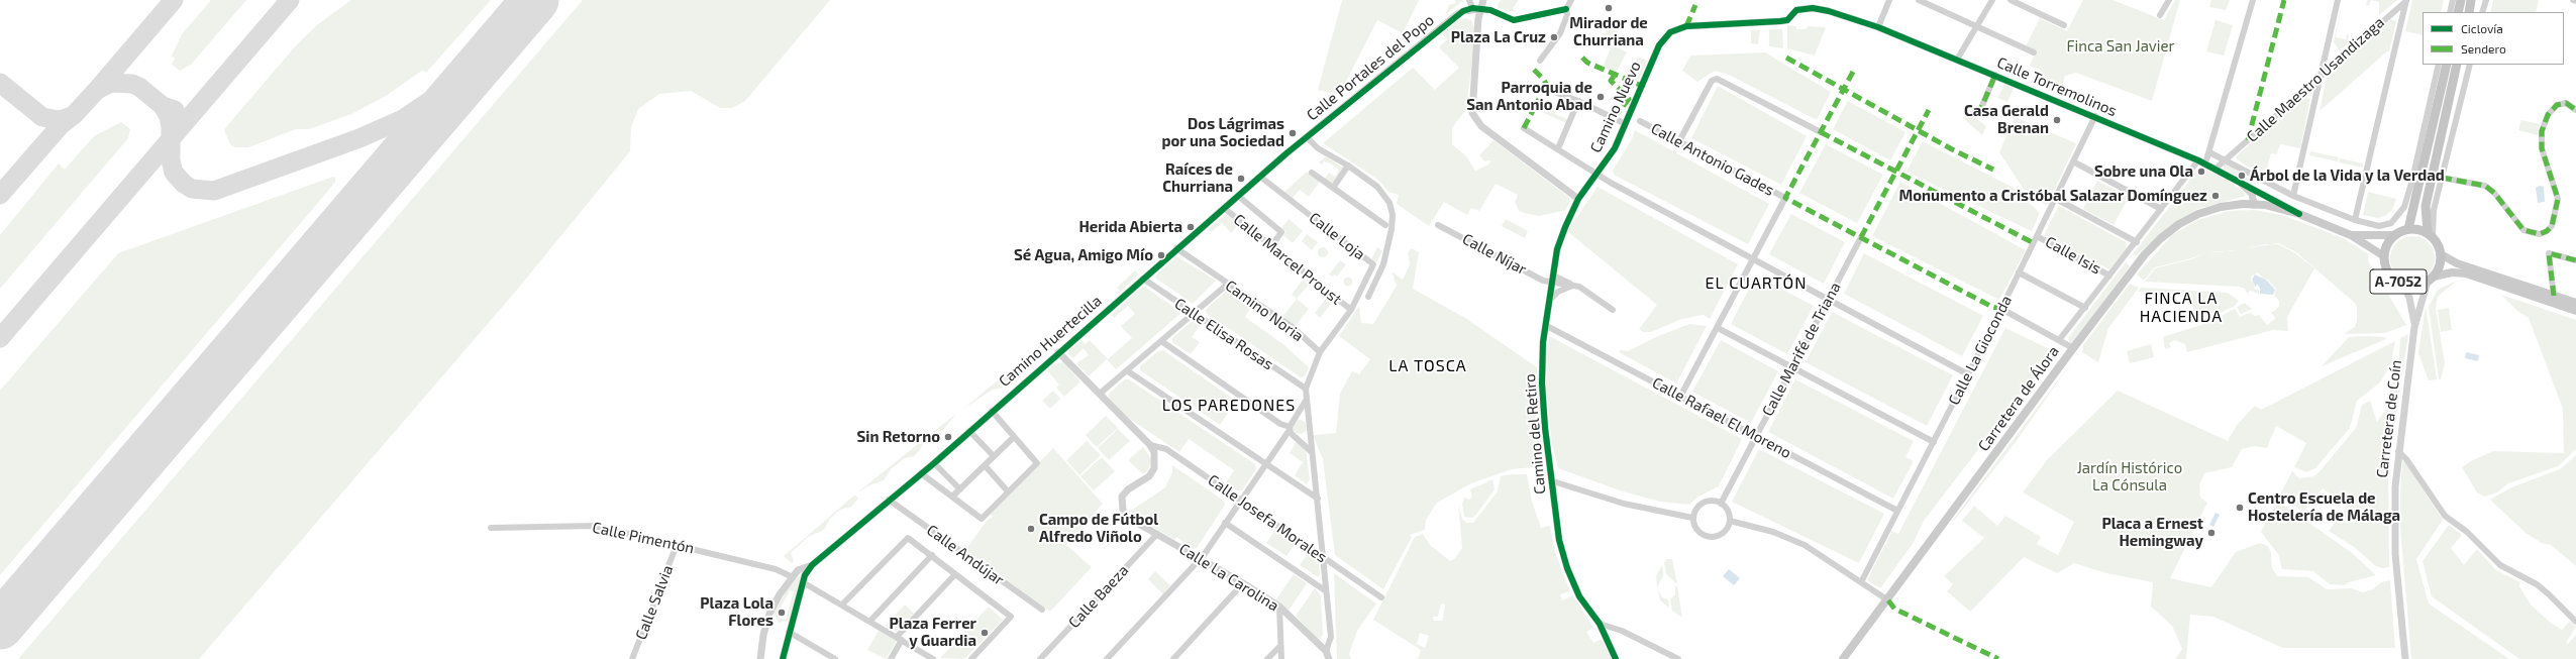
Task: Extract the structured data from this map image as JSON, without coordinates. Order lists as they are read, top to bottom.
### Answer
{
  "streets": {
    "main road": ["Calle Torremolinos", "A-7052", "Carretera de Álora"],
    "street": [
      "Calle Portales del Popo",
      "Calle Maestro Usandizaga",
      "Camino Nuevo",
      "Calle Antonio Gades",
      "Calle Loja",
      "Calle Níjar",
      "Calle Isis",
      "Calle Marcel Proust",
      "Camino Noria",
      "Calle Elisa Rosas",
      "Camino Huertecilla",
      "Calle Marifé de Triana",
      "Calle La Gioconda",
      "Calle Rafael El Moreno",
      "Carretera de Coín",
      "Camino del Retiro",
      "Calle Josefa Morales",
      "Calle Pimentón",
      "Calle Andújar",
      "Calle La Carolina",
      "Calle Baeza",
      "Calle Salvia"
    ]
  },
  "crossings": [
    ["Calle Portales del Popo", "Camino Huertecilla"],
    ["Calle Torremolinos", "Camino Nuevo"],
    ["Calle Torremolinos", "A-7052"],
    ["Calle Torremolinos", "Calle La Gioconda"],
    ["Calle Torremolinos", "Carretera de Álora"],
    ["Calle Torremolinos", "Carretera de Coín"],
    ["Camino Nuevo", "Camino del Retiro"],
    ["Calle Loja", "Calle Marcel Proust"],
    ["Calle Loja", "Camino Huertecilla"],
    ["Calle Níjar", "Camino del Retiro"],
    ["Calle Isis", "Calle La Gioconda"],
    ["Calle Isis", "Carretera de Álora"],
    ["Calle Marcel Proust", "Camino Huertecilla"],
    ["A-7052", "Carretera de Álora"],
    ["A-7052", "Carretera de Coín"],
    ["Camino Noria", "Camino Huertecilla"],
    ["Calle Elisa Rosas", "Camino Huertecilla"],
    ["Camino Huertecilla", "Calle Andújar"],
    ["Calle Marifé de Triana", "Calle Rafael El Moreno"],
    ["Calle La Gioconda", "Calle Rafael El Moreno"],
    ["Calle Rafael El Moreno", "Camino del Retiro"],
    ["Calle Josefa Morales", "Calle La Carolina"],
    ["Calle Pimentón", "Calle Salvia"],
    ["Calle La Carolina", "Calle Baeza"]
  ],
  "districts": [
    "EL CUARTÓN",
    "FINCA LA HACIENDA",
    "LA TOSCA",
    "LOS PAREDONES"
  ],
  "parks": ["Finca San Javier", "Jardín Histórico La Cónsula"],
  "places": [
    "Mirador de Churriana",
    "Plaza La Cruz",
    "Parroquia de San Antonio Abad",
    "Casa Gerald Brenan",
    "Dos Lágrimas por una Sociedad",
    "Sobre una Ola",
    "Árbol de la Vida y la Verdad",
    "Raíces de Churriana",
    "Monumento a Cristóbal Salazar Domínguez",
    "Herida Abierta",
    "Sé Agua, Amigo Mío",
    "Sin Retorno",
    "Centro Escuela de Hostelería de Málaga",
    "Campo de Fútbol Alfredo Viñolo",
    "Placa a Ernest Hemingway",
    "Plaza Lola Flores",
    "Plaza Ferrer y Guardia"
  ],
  "legend": ["Ciclovía", "Sendero"]
}
